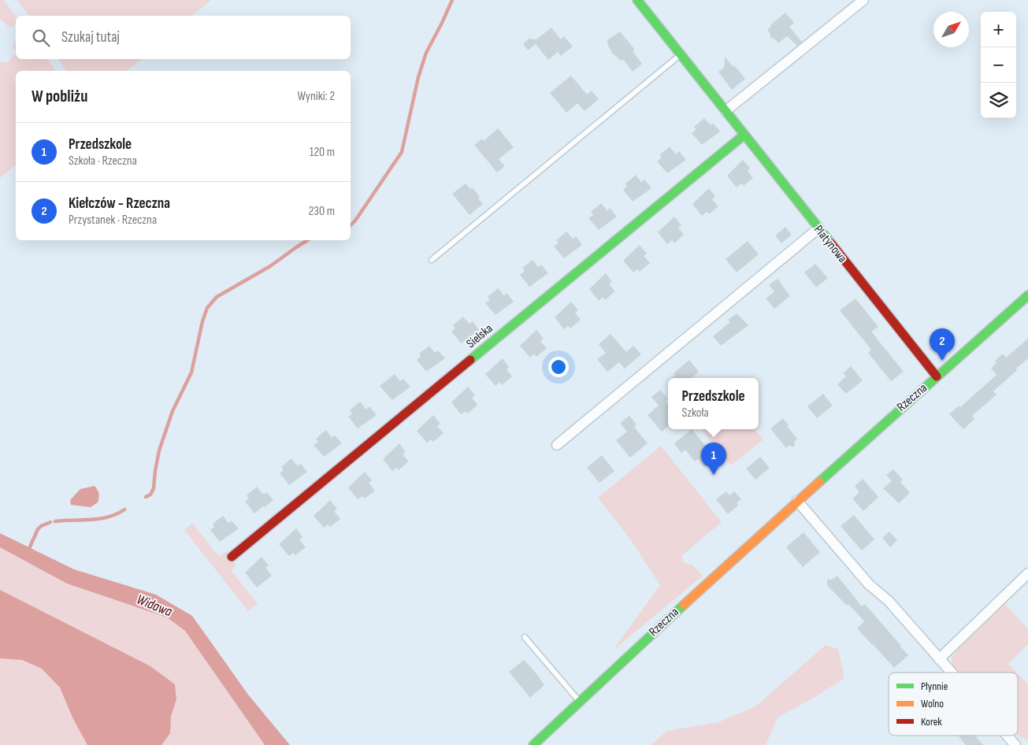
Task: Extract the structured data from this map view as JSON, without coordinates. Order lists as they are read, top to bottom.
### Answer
{
  "streets": {
    "street": ["Platynowa", "Sielska", "Rzeczna"]
  },
  "crossings": [
    ["Platynowa", "Sielska"],
    ["Platynowa", "Rzeczna"]
  ],
  "water": ["Widawa"],
  "legend": ["Płynnie", "Wolno", "Korek"],
  "north": "top right",
  "page": {
    "map_buttons": ["+", "−"],
    "search": "Szukaj tutaj",
    "heading": ["W pobliżu", "Wyniki: 2"],
    "list": [
      {
        "mark": "1",
        "name": "Przedszkole",
        "note": "Szkoła · Rzeczna",
        "value": "120 m"
      },
      {
        "mark": "2",
        "name": "Kiełczów - Rzeczna",
        "note": "Przystanek · Rzeczna",
        "value": "230 m"
      }
    ],
    "pins": ["2", "1"],
    "popup": ["Przedszkole", "Szkoła"]
  }
}
